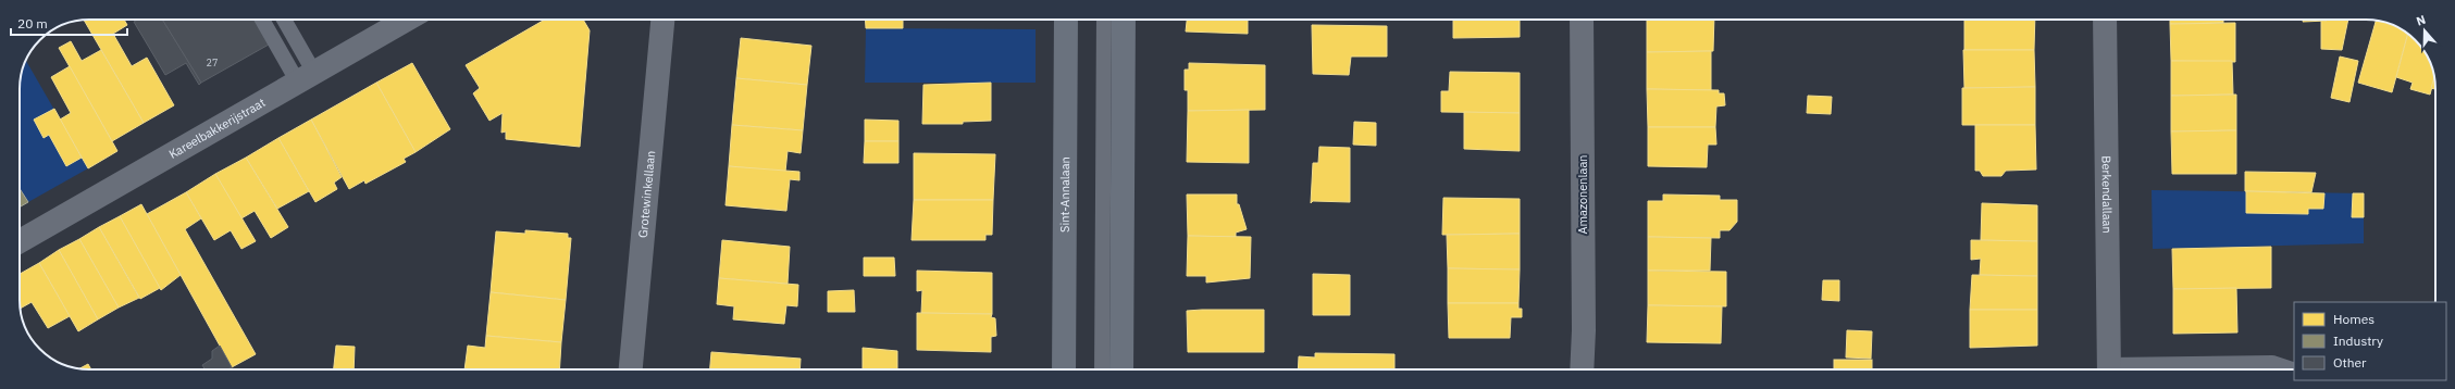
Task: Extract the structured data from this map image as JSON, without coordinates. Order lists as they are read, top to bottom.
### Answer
{
  "streets": {
    "main road": ["Sint-Annalaan"],
    "street": [
      "Kareelbakkerijstraat",
      "Grotewinkellaan",
      "Amazonenlaan",
      "Berkendallaan"
    ]
  },
  "house_numbers": ["27"],
  "legend": ["Homes", "Industry", "Other"],
  "scale_bar": "20 m",
  "north": "top"
}
